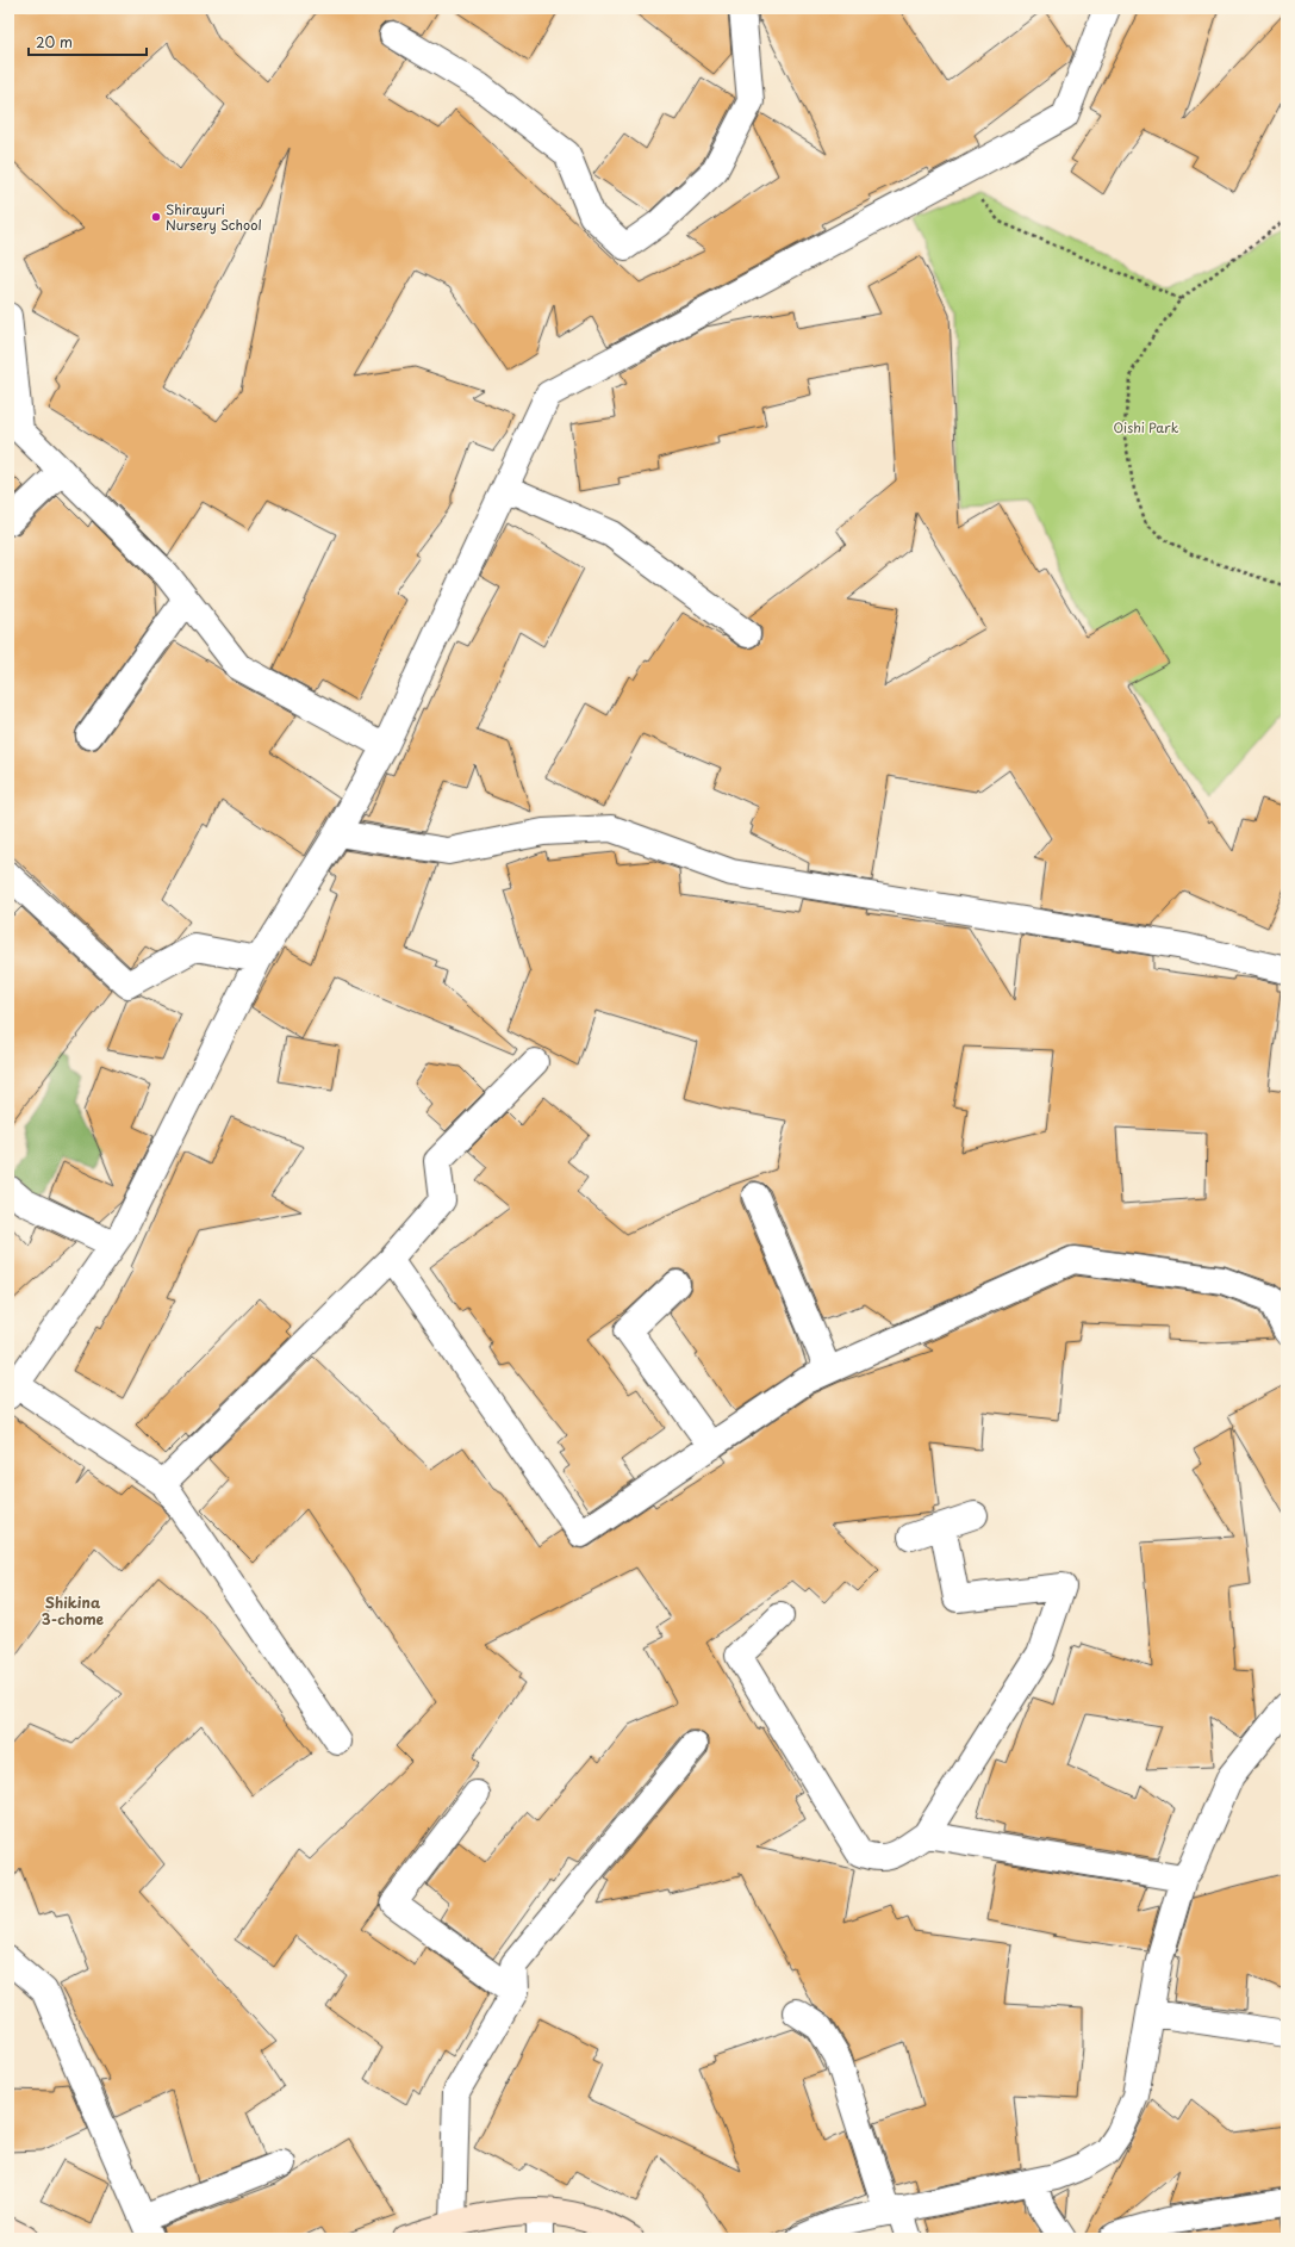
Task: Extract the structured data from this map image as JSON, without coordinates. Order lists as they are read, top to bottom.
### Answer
{
  "districts": ["Shikina 3-chome"],
  "parks": ["Oishi Park"],
  "places": ["Shirayuri Nursery School"],
  "scale_bar": "20 m"
}
